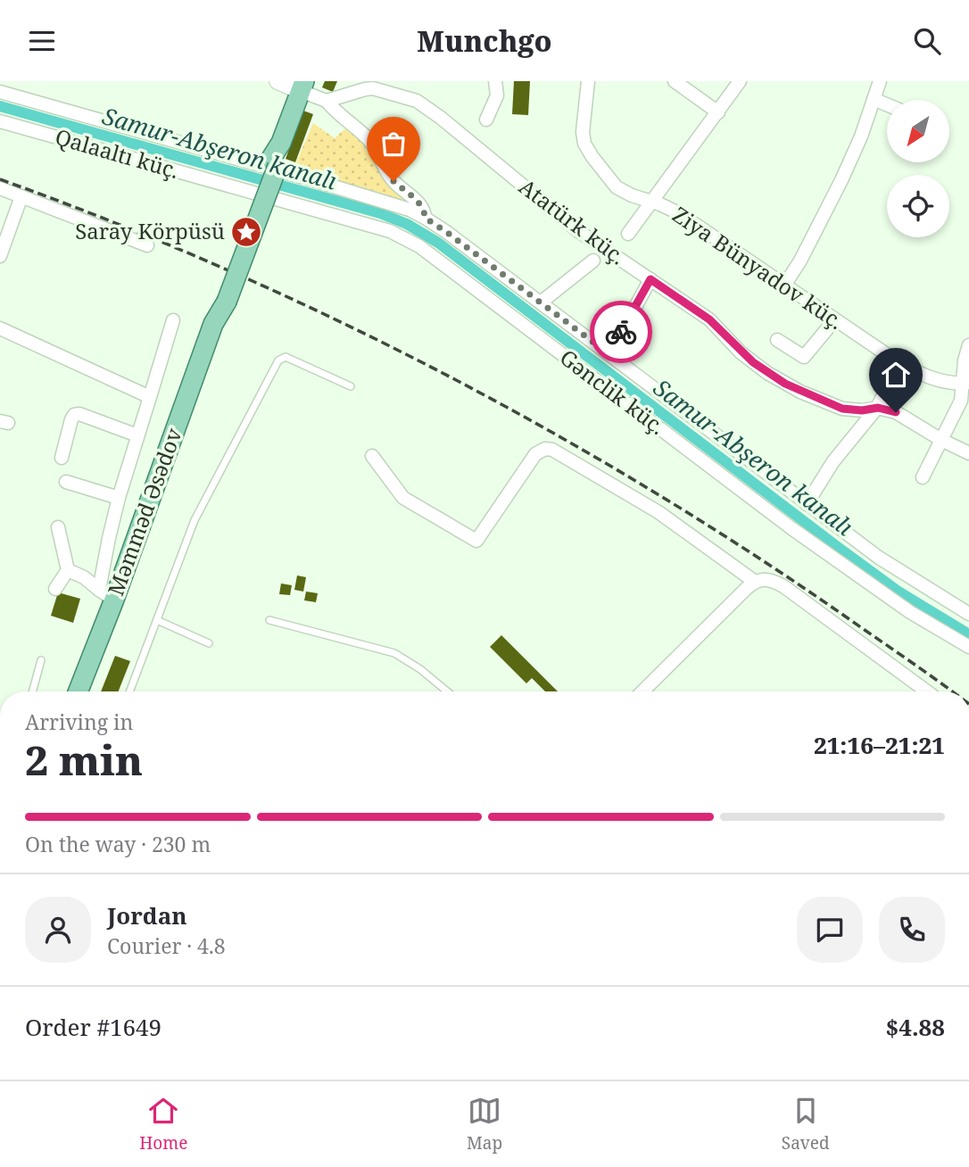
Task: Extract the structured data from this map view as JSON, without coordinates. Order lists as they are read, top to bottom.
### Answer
{
  "streets": {
    "main road": ["Məmməd Əsədov"],
    "street": [
      "Qalaaltı küç.",
      "Atatürk küç.",
      "Ziya Bünyadov küç.",
      "Gənclik küç."
    ]
  },
  "crossings": [
    ["Qalaaltı küç.", "Gənclik küç."],
    ["Atatürk küç.", "Gənclik küç."]
  ],
  "water": ["Samur-Abşeron kanalı"],
  "places": {
    "place": ["Saray Körpüsü"]
  },
  "north": "bottom left",
  "page": {
    "header": "Munchgo",
    "heading": ["2 min", "Arriving in", "21:16–21:21"],
    "panel": [
      "Jordan",
      "Courier · 4.8",
      "Order #1649",
      "$4.88"
    ],
    "bar": "On the way · 230 m",
    "tabs": ["Home", "Map", "Saved"]
  }
}
